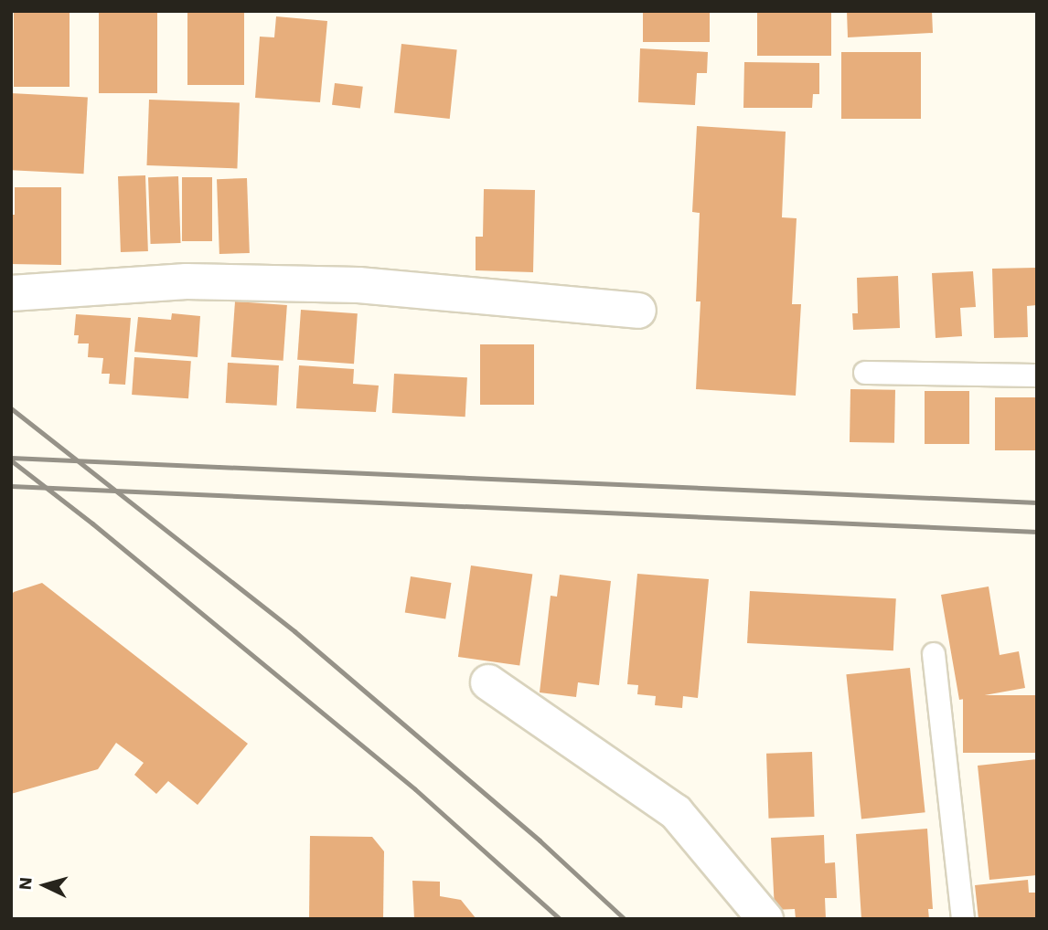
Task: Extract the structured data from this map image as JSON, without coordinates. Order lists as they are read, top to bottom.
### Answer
{
  "north": "left"
}
